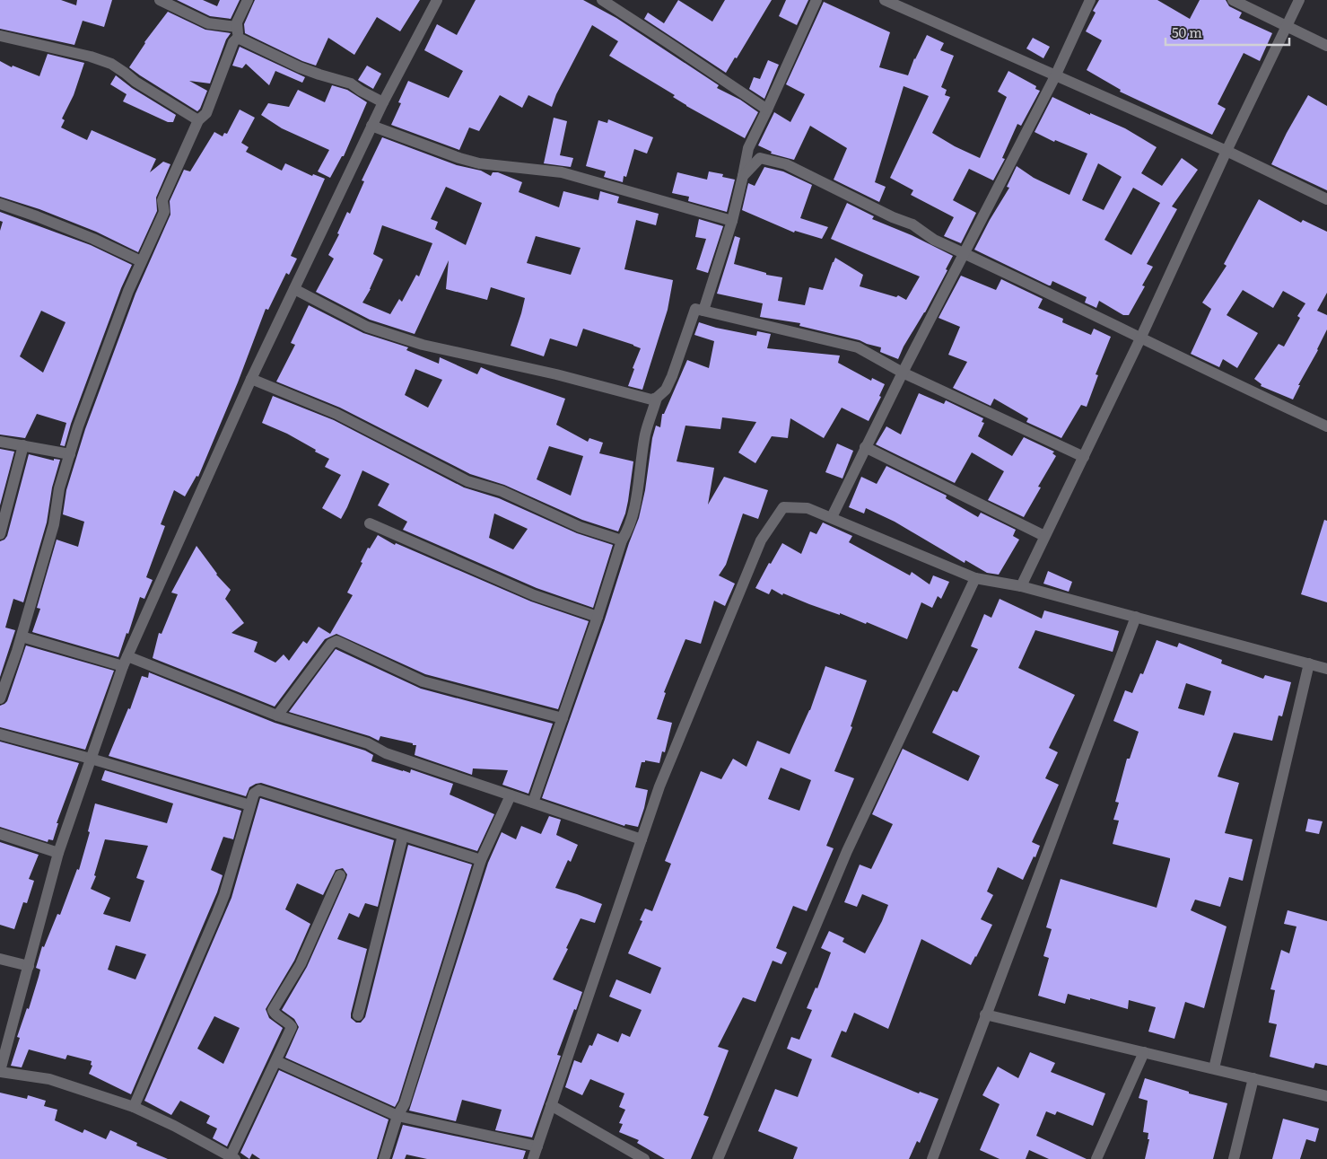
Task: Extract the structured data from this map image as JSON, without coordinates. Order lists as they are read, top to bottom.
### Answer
{
  "scale_bar": "50 m"
}
